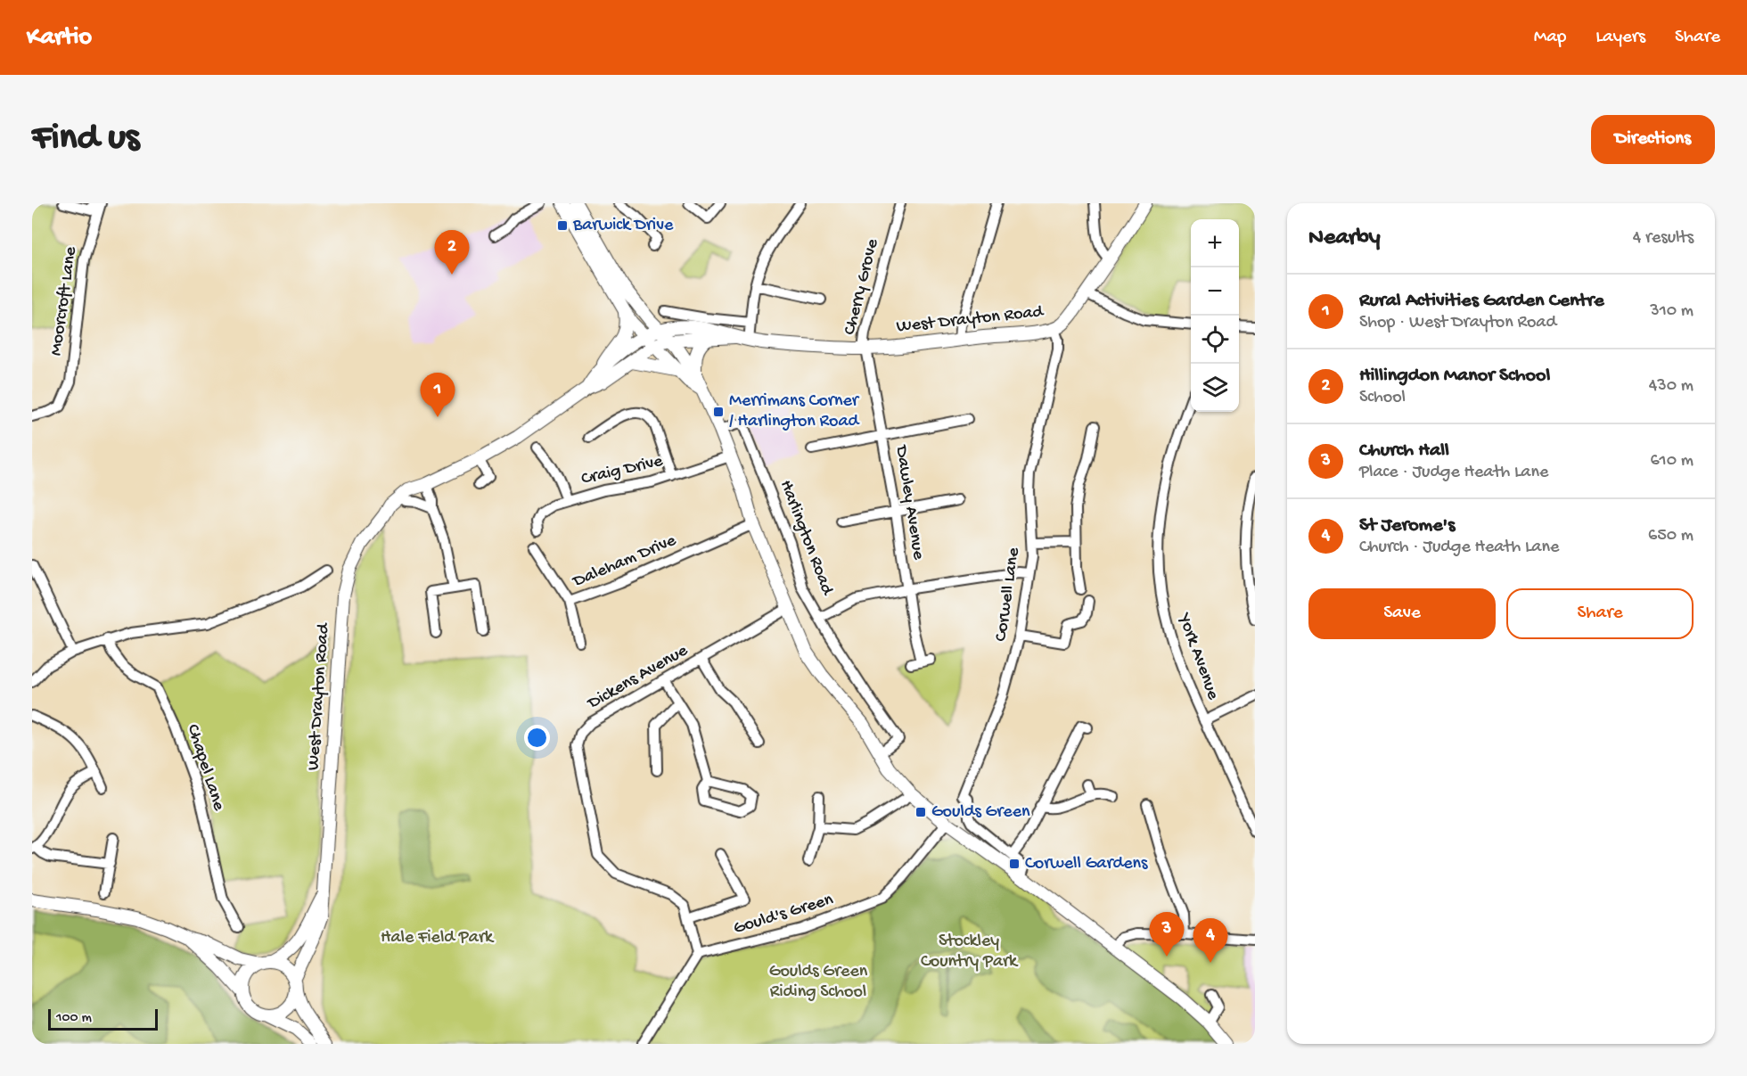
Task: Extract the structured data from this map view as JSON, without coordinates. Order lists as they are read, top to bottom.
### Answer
{
  "streets": {
    "main road": ["West Drayton Road"],
    "street": [
      "Cherry Grove",
      "Moorcroft Lane",
      "Craig Drive",
      "Dawley Avenue",
      "Harlington Road",
      "Daleham Drive",
      "Corwell Lane",
      "York Avenue",
      "Dickens Avenue",
      "Chapel Lane",
      "Gould's Green"
    ]
  },
  "crossings": [
    ["Cherry Grove", "West Drayton Road"],
    ["Cherry Grove", "Dawley Avenue"],
    ["West Drayton Road", "Dawley Avenue"],
    ["West Drayton Road", "Corwell Lane"],
    ["Dickens Avenue", "Gould's Green"]
  ],
  "parks": ["Hale Field Park", "Stockley Country Park", "Goulds Green Riding School"],
  "places": {
    "transit": [
      "Barwick Drive",
      "Merrimans Corner / Harlington Road",
      "Goulds Green",
      "Corwell Gardens"
    ]
  },
  "scale_bar": "100 m",
  "page": {
    "header": "Kartio",
    "nav": ["Map", "Layers", "Share"],
    "buttons": [
      "Directions",
      ["Save", "Share"]
    ],
    "title": "Find us",
    "heading": ["Nearby", "4 results"],
    "map_buttons": ["+", "−"],
    "pins": [
      "2",
      "1",
      "3",
      "4"
    ],
    "list": [
      {
        "mark": "1",
        "name": "Rural Activities Garden Centre",
        "note": "Shop · West Drayton Road",
        "value": "310 m"
      },
      {
        "mark": "2",
        "name": "Hillingdon Manor School",
        "note": "School",
        "value": "430 m"
      },
      {
        "mark": "3",
        "name": "Church Hall",
        "note": "Place · Judge Heath Lane",
        "value": "610 m"
      },
      {
        "mark": "4",
        "name": "St Jerome's",
        "note": "Church · Judge Heath Lane",
        "value": "650 m"
      }
    ],
    "scale": "100 m"
  }
}
